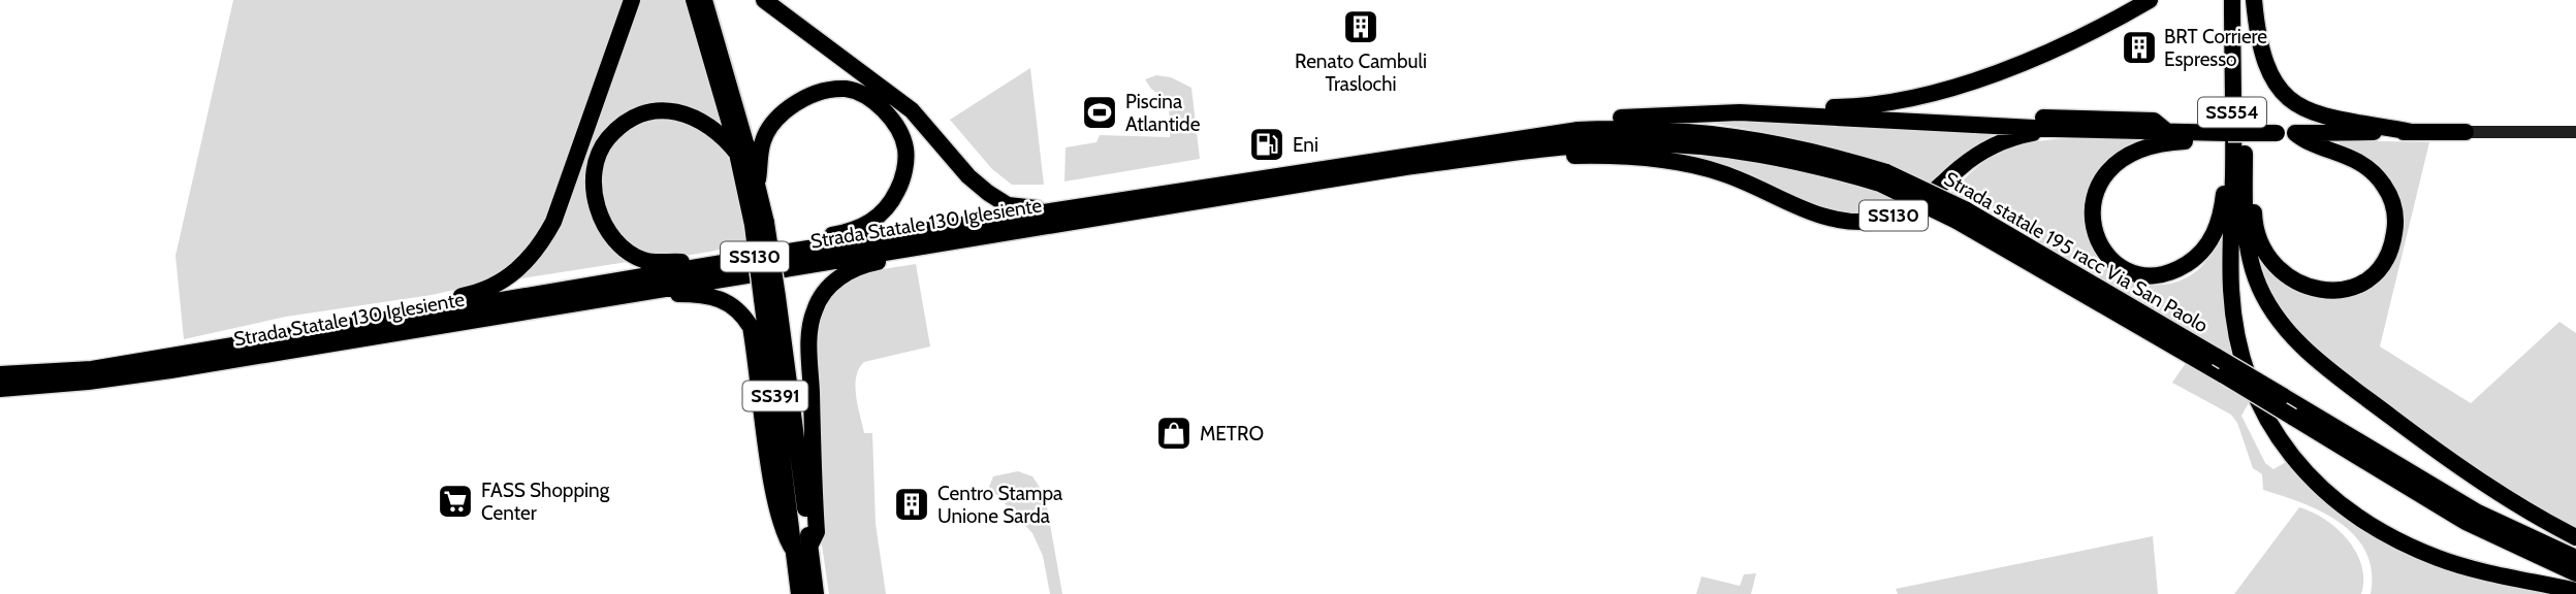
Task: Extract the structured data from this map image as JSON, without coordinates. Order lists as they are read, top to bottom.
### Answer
{
  "streets": {
    "highway": [
      "SS554",
      "SS130",
      "Strada Statale 130 Iglesiente",
      "Strada statale 195 racc Via San Paolo",
      "SS391"
    ]
  },
  "crossings": [
    ["SS130", "Strada Statale 130 Iglesiente"],
    ["SS130", "Strada statale 195 racc Via San Paolo"],
    ["Strada Statale 130 Iglesiente", "Strada statale 195 racc Via San Paolo"]
  ],
  "places": {
    "building": ["Renato Cambuli Traslochi", "BRT Corriere Espresso", "Centro Stampa Unione Sarda"],
    "sports": ["Piscina Atlantide"],
    "fuel station": ["Eni"],
    "shop": ["METRO"],
    "supermarket": ["FASS Shopping Center"]
  }
}
